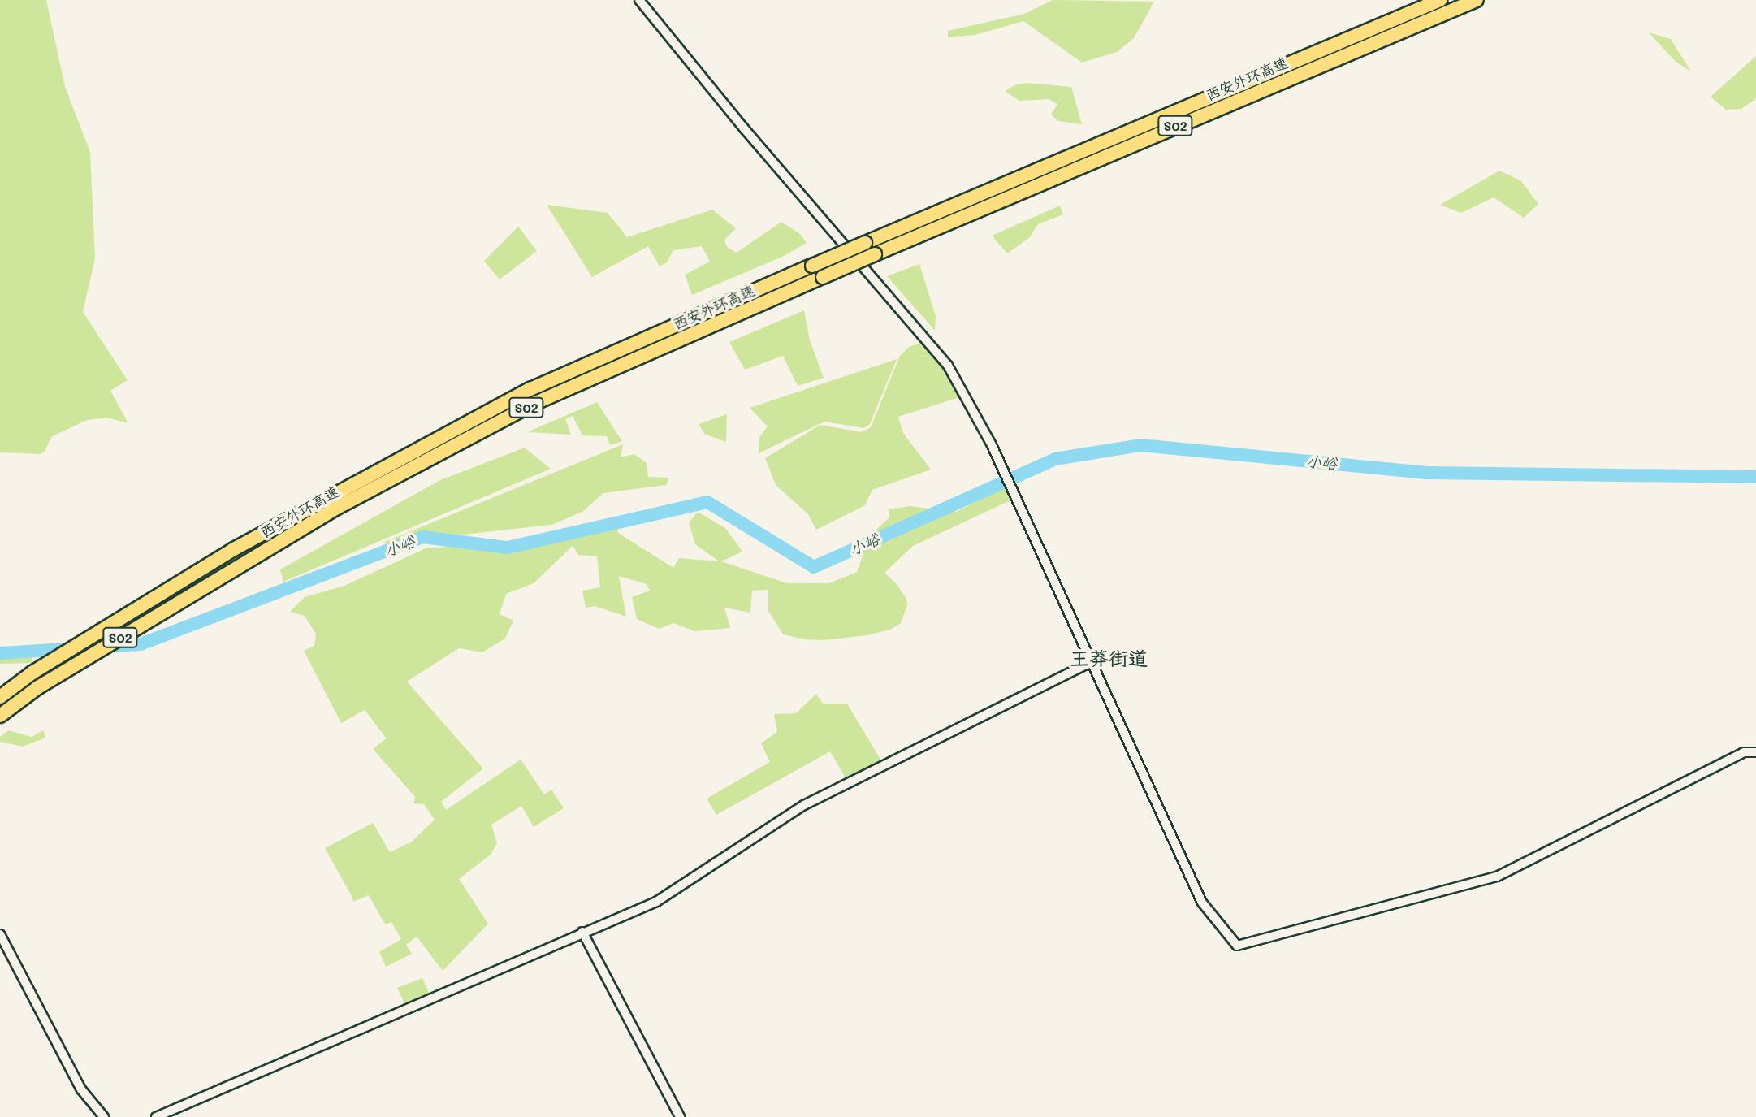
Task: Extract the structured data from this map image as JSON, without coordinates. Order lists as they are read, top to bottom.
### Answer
{
  "streets": {
    "highway": ["西安外环高速", "S02"]
  },
  "districts": ["王莽街道"],
  "water": ["小峪"]
}
